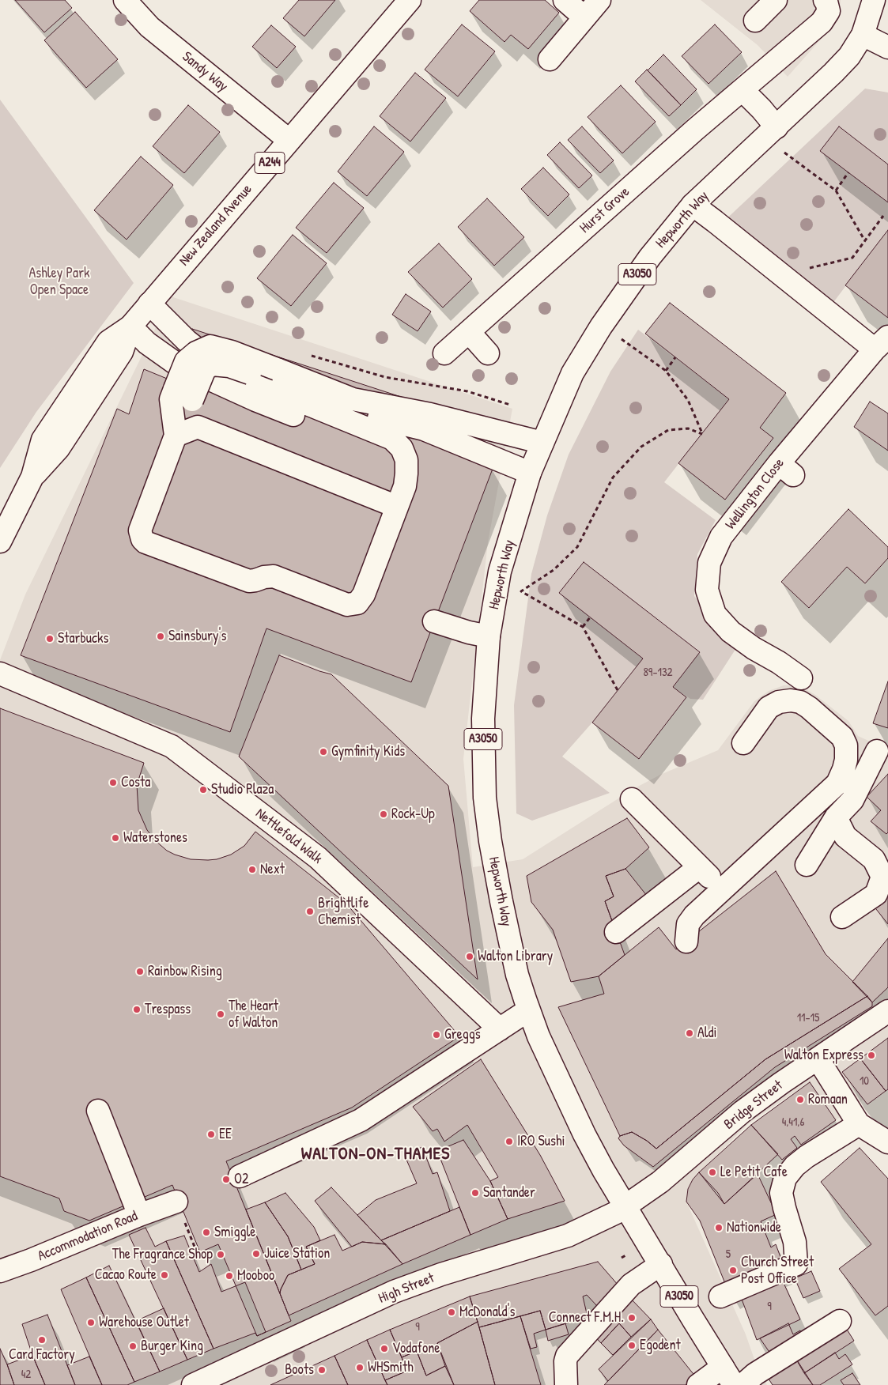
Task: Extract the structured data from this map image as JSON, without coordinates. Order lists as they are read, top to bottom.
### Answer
{
  "streets": {
    "street": [
      "Sandy Way",
      "A244",
      "Hurst Grove",
      "Hepworth Way",
      "New Zealand Avenue",
      "A3050",
      "Wellington Close",
      "Nettlefold Walk",
      "Bridge Street",
      "Accommodation Road",
      "High Street"
    ]
  },
  "crossings": [
    ["Sandy Way", "New Zealand Avenue"],
    ["Hepworth Way", "A3050"],
    ["Hepworth Way", "Wellington Close"],
    ["Hepworth Way", "Bridge Street"],
    ["Hepworth Way", "High Street"],
    ["A3050", "Bridge Street"],
    ["A3050", "High Street"],
    ["Bridge Street", "High Street"]
  ],
  "districts": ["WALTON-ON-THAMES"],
  "parks": ["Ashley Park Open Space"],
  "places": [
    "Sainsbury's",
    "Starbucks",
    "Gymfinity Kids",
    "Costa",
    "Studio Plaza",
    "Rock-Up",
    "Waterstones",
    "Next",
    "Brightlife Chemist",
    "Walton Library",
    "Rainbow Rising",
    "Trespass",
    "The Heart of Walton",
    "Aldi",
    "Greggs",
    "Walton Express",
    "Romaan",
    "EE",
    "IRO Sushi",
    "Le Petit Cafe",
    "O2",
    "Santander",
    "Nationwide",
    "Smiggle",
    "Juice Station",
    "The Fragrance Shop",
    "Church Street Post Office",
    "Cacao Route",
    "Mooboo",
    "McDonald's",
    "Connect F.M.H.",
    "Warehouse Outlet",
    "Card Factory",
    "Egodent",
    "Burger King",
    "Vodafone",
    "WHSmith",
    "Boots"
  ],
  "house_numbers": [
    "89-132",
    "11-15",
    "10",
    "4,41,6",
    "5",
    "9",
    "9",
    "42"
  ]
}
